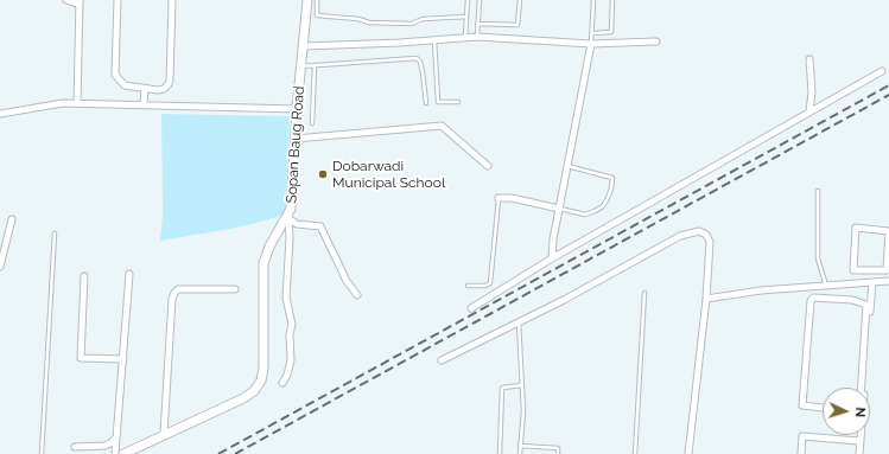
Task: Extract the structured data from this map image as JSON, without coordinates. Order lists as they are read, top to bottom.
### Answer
{
  "streets": {
    "street": ["Sopan Baug Road"]
  },
  "places": ["Dobarwadi Municipal School"],
  "north": "right"
}
